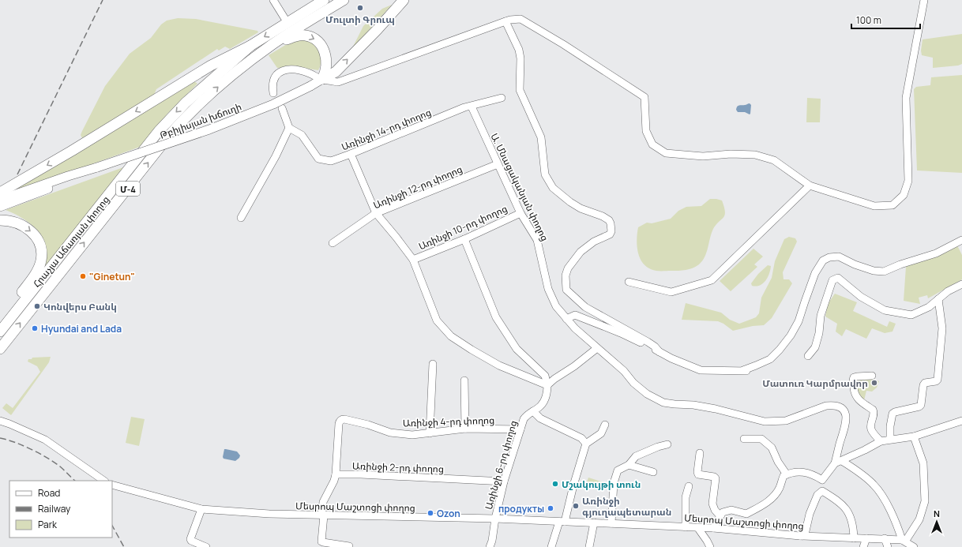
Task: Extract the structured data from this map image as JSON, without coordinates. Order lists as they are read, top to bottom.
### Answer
{
  "streets": {
    "highway": ["Մ-4", "Հրաչյա Աճառյան փողոց"],
    "main road": ["Թբիլիսյան խճուղի"],
    "street": [
      "Առինջի 14-րդ փողոց",
      "Առինջի 12-րդ փողոց",
      "Ա. Մնացականյան փողոց",
      "Առինջի 10-րդ փողոց",
      "Առինջի 4-րդ փողոց",
      "Առինջի 6-րդ փողոց",
      "Առինջի 2-րդ փողոց",
      "Մեսրոպ Մաշտոցի փողոց"
    ]
  },
  "crossings": [
    ["Առինջի 14-րդ փողոց", "Ա. Մնացականյան փողոց"],
    ["Առինջի 12-րդ փողոց", "Ա. Մնացականյան փողոց"],
    ["Ա. Մնացականյան փողոց", "Առինջի 10-րդ փողոց"],
    ["Մ-4", "Հրաչյա Աճառյան փողոց"],
    ["Առինջի 4-րդ փողոց", "Առինջի 6-րդ փողոց"],
    ["Առինջի 4-րդ փողոց", "Առինջի 2-րդ փողոց"],
    ["Առինջի 6-րդ փողոց", "Առինջի 2-րդ փողոց"],
    ["Առինջի 6-րդ փողոց", "Մեսրոպ Մաշտոցի փողոց"]
  ],
  "places": [
    "Մուլտի Գրուպ",
    "\"Ginetun\"",
    "Կոնվերս Բանկ",
    "Hyundai and Lada",
    "Մատուռ Կարմրավոր",
    "Մշակույթի տուն",
    "Առինջի գյուղապետարան",
    "продукты",
    "Ozon"
  ],
  "legend": ["Road", "Railway", "Park"],
  "scale_bar": "100 m",
  "north": "top"
}
